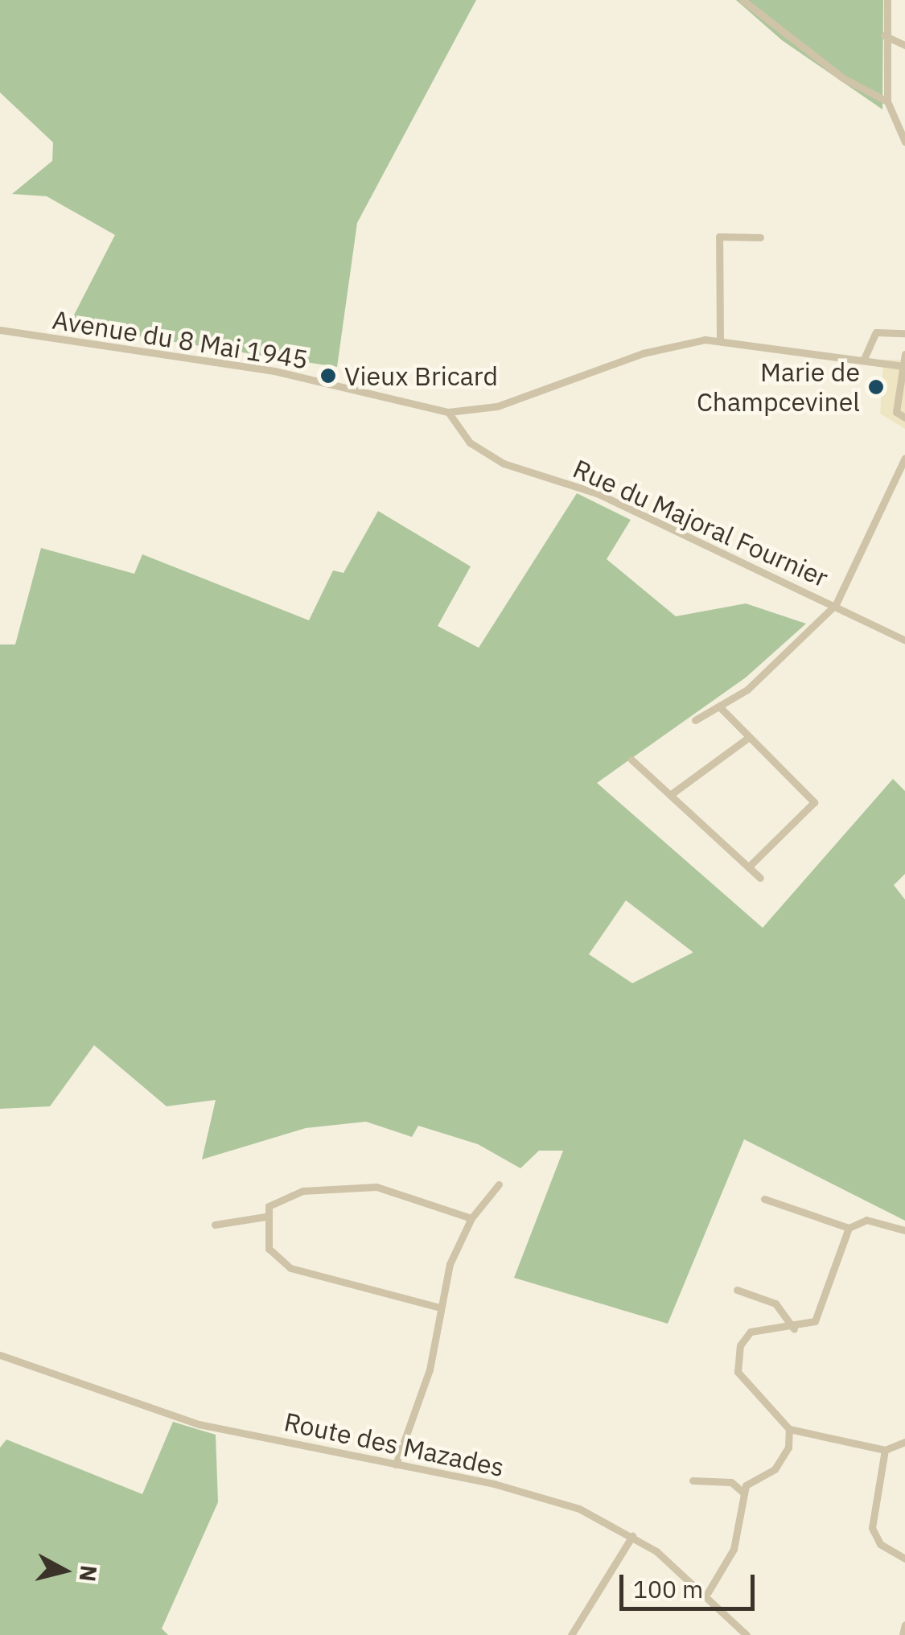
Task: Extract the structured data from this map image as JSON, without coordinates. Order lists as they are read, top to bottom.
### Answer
{
  "streets": {
    "street": ["Avenue du 8 Mai 1945", "Rue du Majoral Fournier", "Route des Mazades"]
  },
  "crossings": [
    ["Avenue du 8 Mai 1945", "Rue du Majoral Fournier"]
  ],
  "places": ["Vieux Bricard", "Marie de Champcevinel"],
  "scale_bar": "100 m",
  "north": "right"
}
